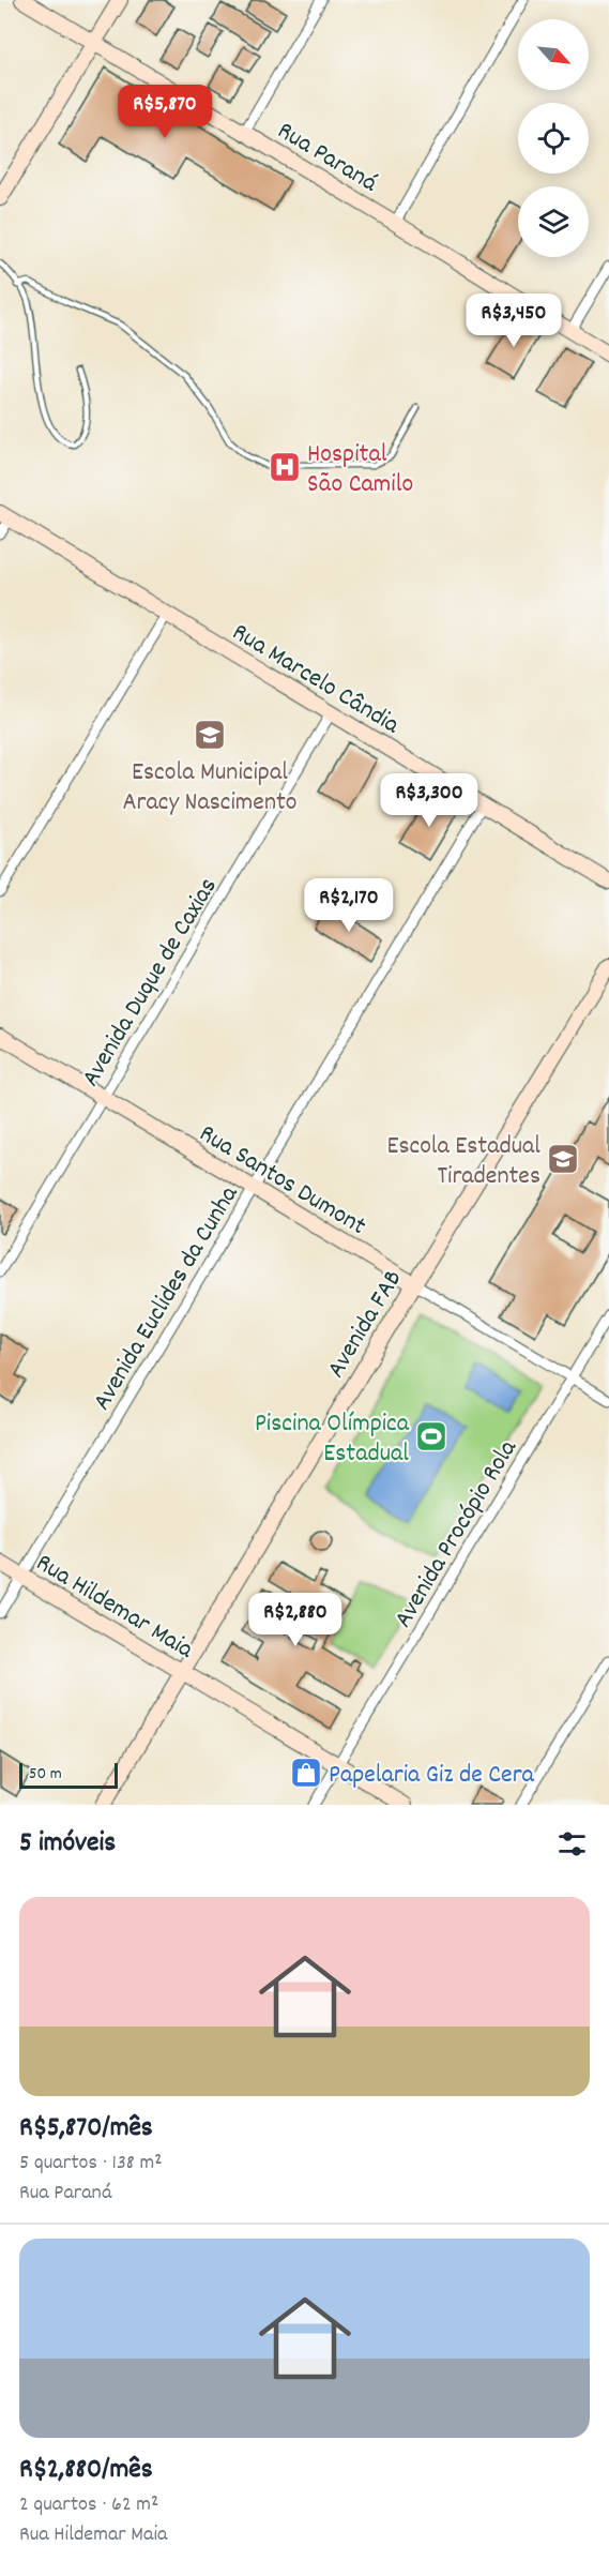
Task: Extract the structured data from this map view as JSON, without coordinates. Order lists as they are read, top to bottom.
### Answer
{
  "streets": {
    "main road": [
      "Rua Paraná",
      "Rua Marcelo Cândia",
      "Rua Santos Dumont",
      "Avenida FAB",
      "Rua Hildemar Maia"
    ],
    "street": ["Avenida Duque de Caxias", "Avenida Euclides da Cunha", "Avenida Procópio Rola"]
  },
  "crossings": [
    ["Rua Marcelo Cândia", "Avenida Duque de Caxias"],
    ["Rua Marcelo Cândia", "Avenida Euclides da Cunha"],
    ["Avenida Duque de Caxias", "Rua Santos Dumont"],
    ["Rua Santos Dumont", "Avenida Euclides da Cunha"],
    ["Rua Santos Dumont", "Avenida FAB"],
    ["Rua Santos Dumont", "Avenida Procópio Rola"],
    ["Avenida Euclides da Cunha", "Rua Hildemar Maia"],
    ["Avenida FAB", "Rua Hildemar Maia"],
    ["Avenida Procópio Rola", "Rua Hildemar Maia"]
  ],
  "places": {
    "hospital": ["Hospital São Camilo"],
    "school or university": ["Escola Municipal Aracy Nascimento", "Escola Estadual Tiradentes"],
    "sports": ["Piscina Olímpica Estadual"],
    "shop": ["Papelaria Giz de Cera"]
  },
  "scale_bar": "50 m",
  "north": "bottom right",
  "page": {
    "price": [
      "R$5,870",
      "R$3,450",
      "R$3,300",
      "R$2,170",
      "R$2,880"
    ],
    "scale": "50 m",
    "heading": "5 imóveis",
    "list": [
      {
        "name": "R$5,870/mês",
        "note": "5 quartos · 138 m² · Rua Paraná"
      },
      {
        "name": "R$2,880/mês",
        "note": "2 quartos · 62 m² · Rua Hildemar Maia"
      }
    ]
  }
}
